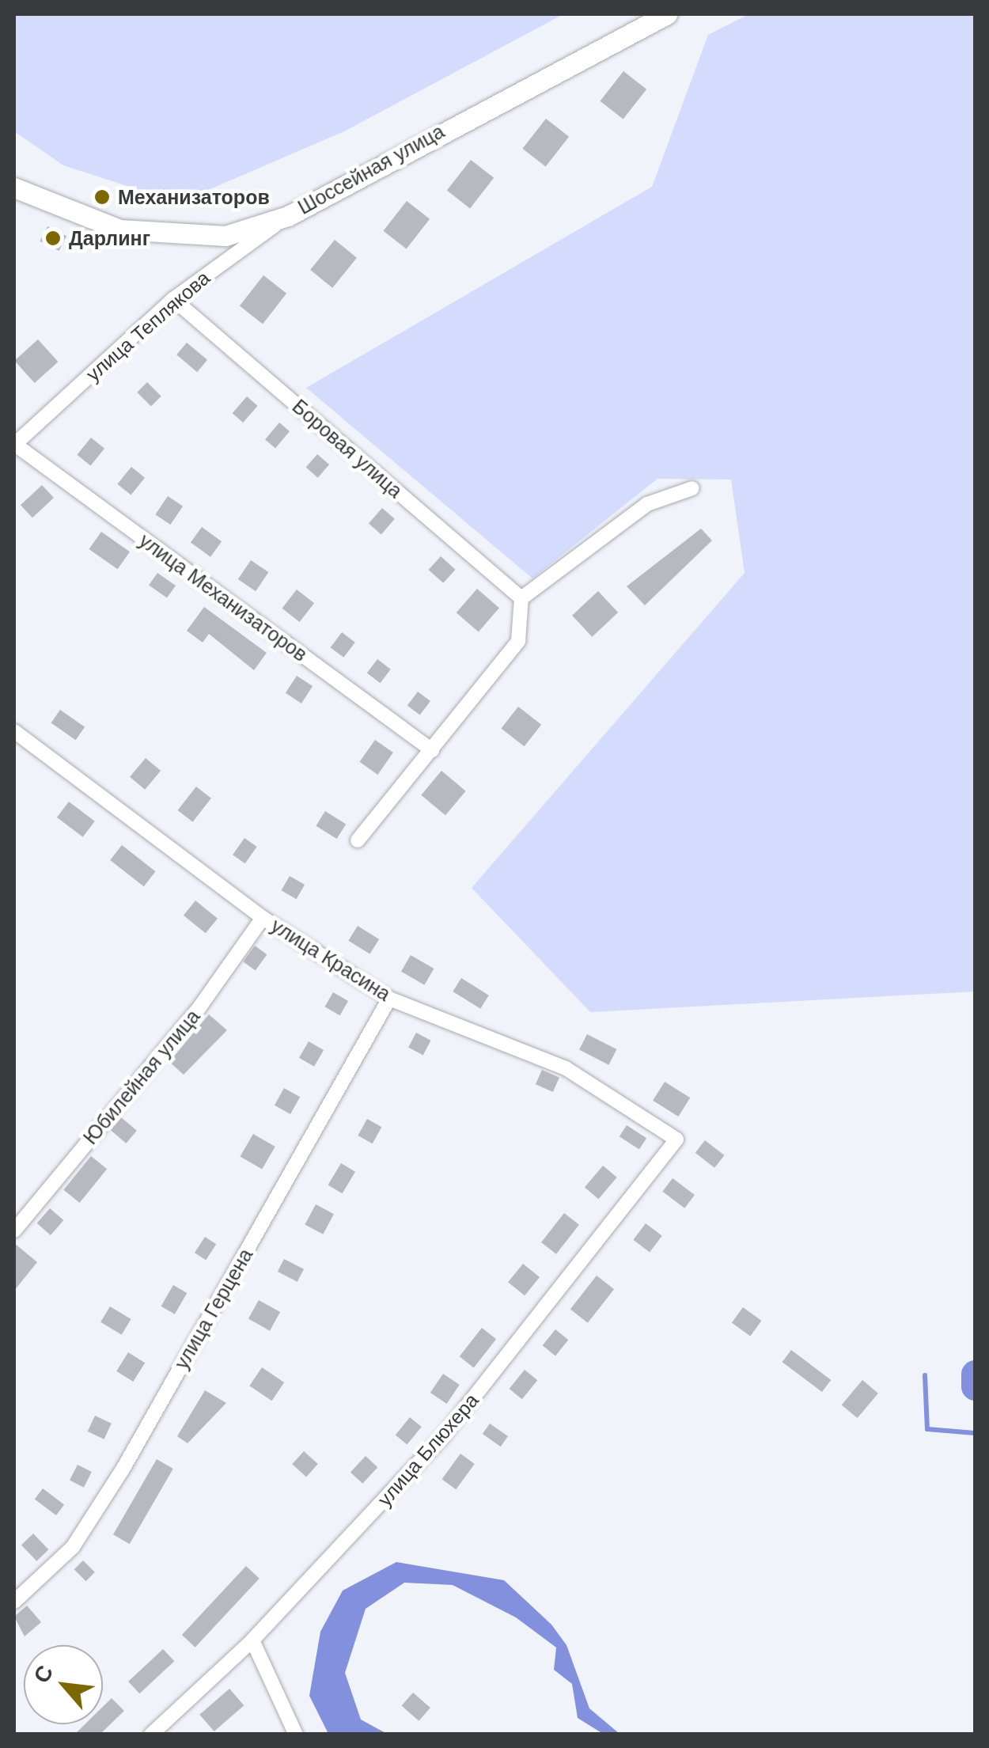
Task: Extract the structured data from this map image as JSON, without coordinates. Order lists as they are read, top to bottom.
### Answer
{
  "streets": {
    "main road": ["Шоссейная улица"],
    "street": [
      "улица Теплякова",
      "Боровая улица",
      "улица Механизаторов",
      "улица Красина",
      "Юбилейная улица",
      "улица Герцена",
      "улица Блюхера"
    ]
  },
  "crossings": [
    ["Шоссейная улица", "улица Теплякова"],
    ["улица Теплякова", "Боровая улица"],
    ["улица Теплякова", "улица Механизаторов"],
    ["улица Красина", "Юбилейная улица"],
    ["улица Красина", "улица Герцена"],
    ["улица Красина", "улица Блюхера"]
  ],
  "places": ["Механизаторов", "Дарлинг"],
  "north": "top left"
}
